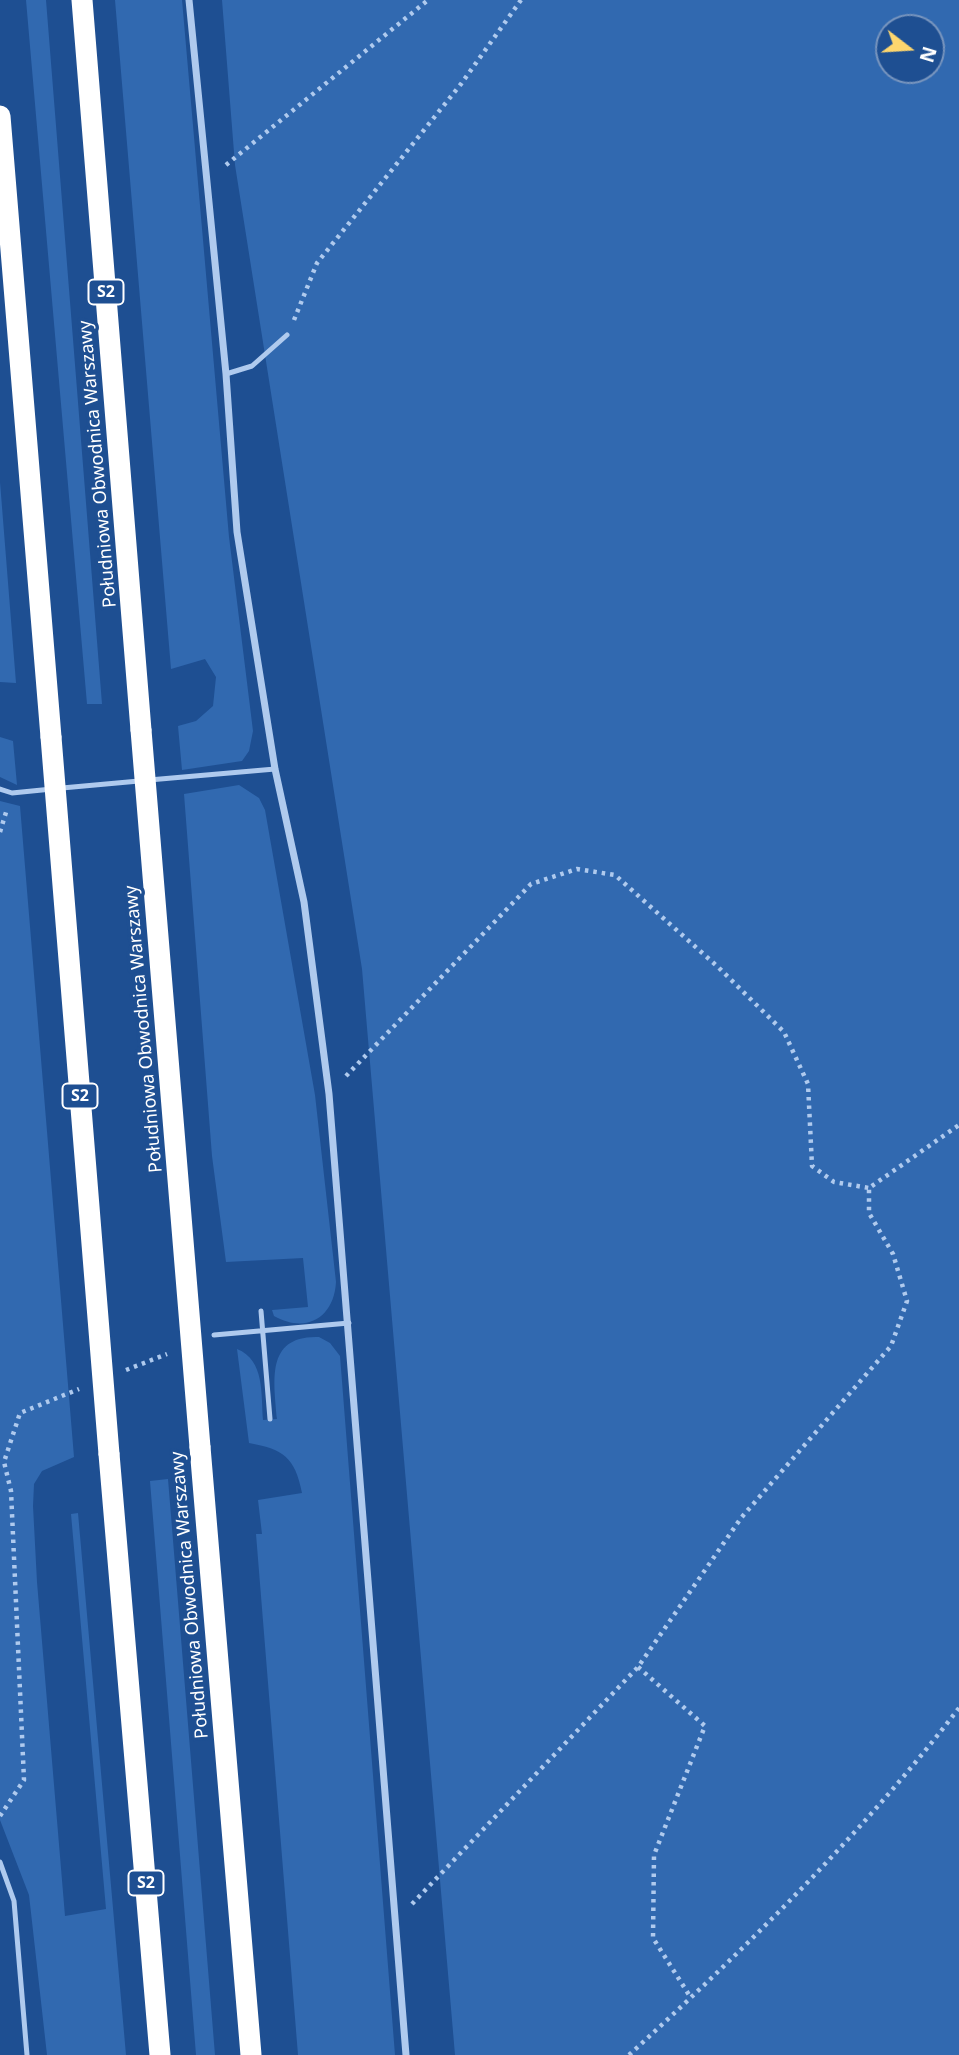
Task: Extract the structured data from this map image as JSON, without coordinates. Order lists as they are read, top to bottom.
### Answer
{
  "streets": {
    "highway": ["S2", "Południowa Obwodnica Warszawy"]
  },
  "north": "right"
}
